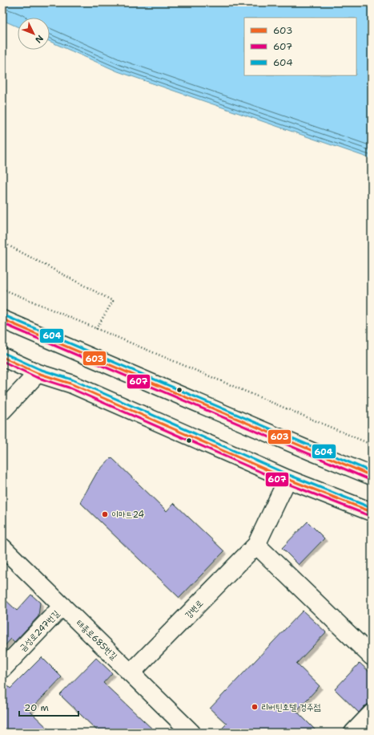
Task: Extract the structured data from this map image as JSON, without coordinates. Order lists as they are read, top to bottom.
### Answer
{
  "streets": {
    "street": ["강변로", "금성로247번길", "태종로685번길"]
  },
  "crossings": [
    ["강변로", "태종로685번길"],
    ["금성로247번길", "태종로685번길"]
  ],
  "places": ["이마트24", "리버틴호텔 경주점"],
  "lines": ["transit line 604", "transit line 603", "transit line 607"],
  "legend": ["603", "607", "604"],
  "scale_bar": "20 m",
  "north": "bottom right"
}
